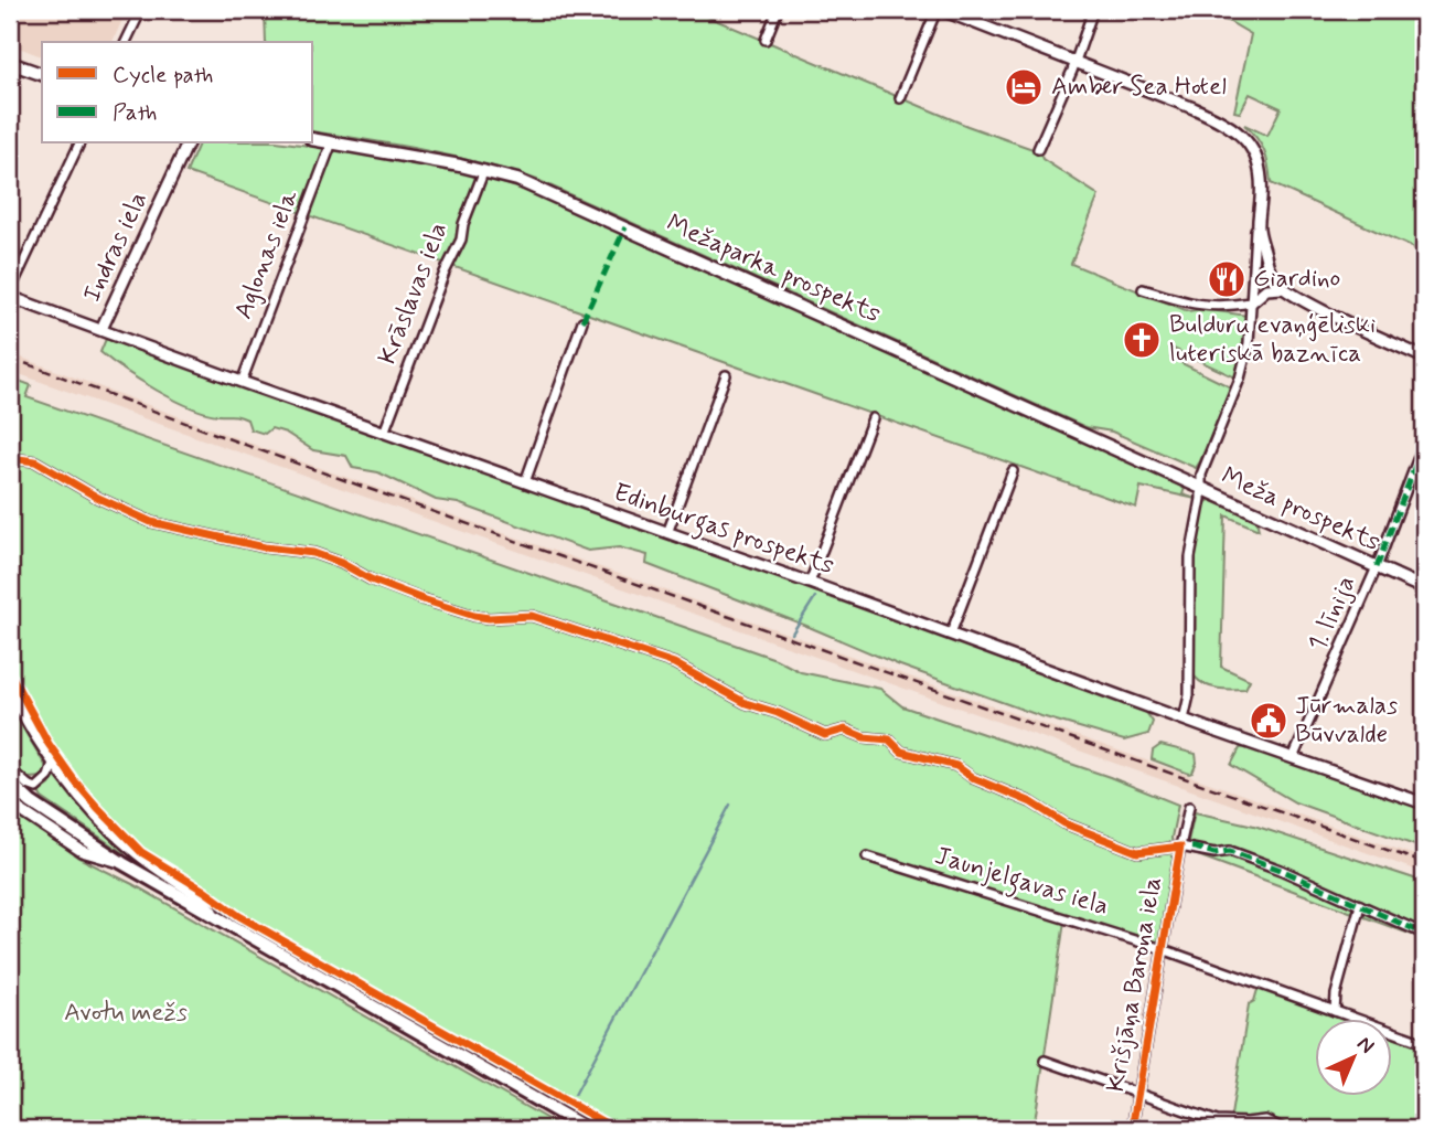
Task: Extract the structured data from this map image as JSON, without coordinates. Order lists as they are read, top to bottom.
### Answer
{
  "streets": {
    "main road": ["Mežaparka prospekts", "Meža prospekts"],
    "street": [
      "Indras iela",
      "Aglonas iela",
      "Krāslavas iela",
      "Edinburgas prospekts",
      "1. līnija",
      "Jaunjelgavas iela",
      "Krišjāņa Barona iela"
    ]
  },
  "crossings": [
    ["Indras iela", "Edinburgas prospekts"],
    ["Aglonas iela", "Mežaparka prospekts"],
    ["Aglonas iela", "Edinburgas prospekts"],
    ["Mežaparka prospekts", "Krāslavas iela"],
    ["Mežaparka prospekts", "Meža prospekts"],
    ["Krāslavas iela", "Edinburgas prospekts"],
    ["Meža prospekts", "1. līnija"],
    ["Edinburgas prospekts", "1. līnija"],
    ["Jaunjelgavas iela", "Krišjāņa Barona iela"]
  ],
  "parks": ["Avotu mežs"],
  "places": {
    "hotel": ["Amber Sea Hotel"],
    "restaurant": ["Giardino"],
    "church": ["Bulduru evaņģēliski luteriskā baznīca"],
    "public building": ["Jūrmalas Būvvalde"]
  },
  "legend": ["Cycle path", "Path"],
  "north": "top right"
}
